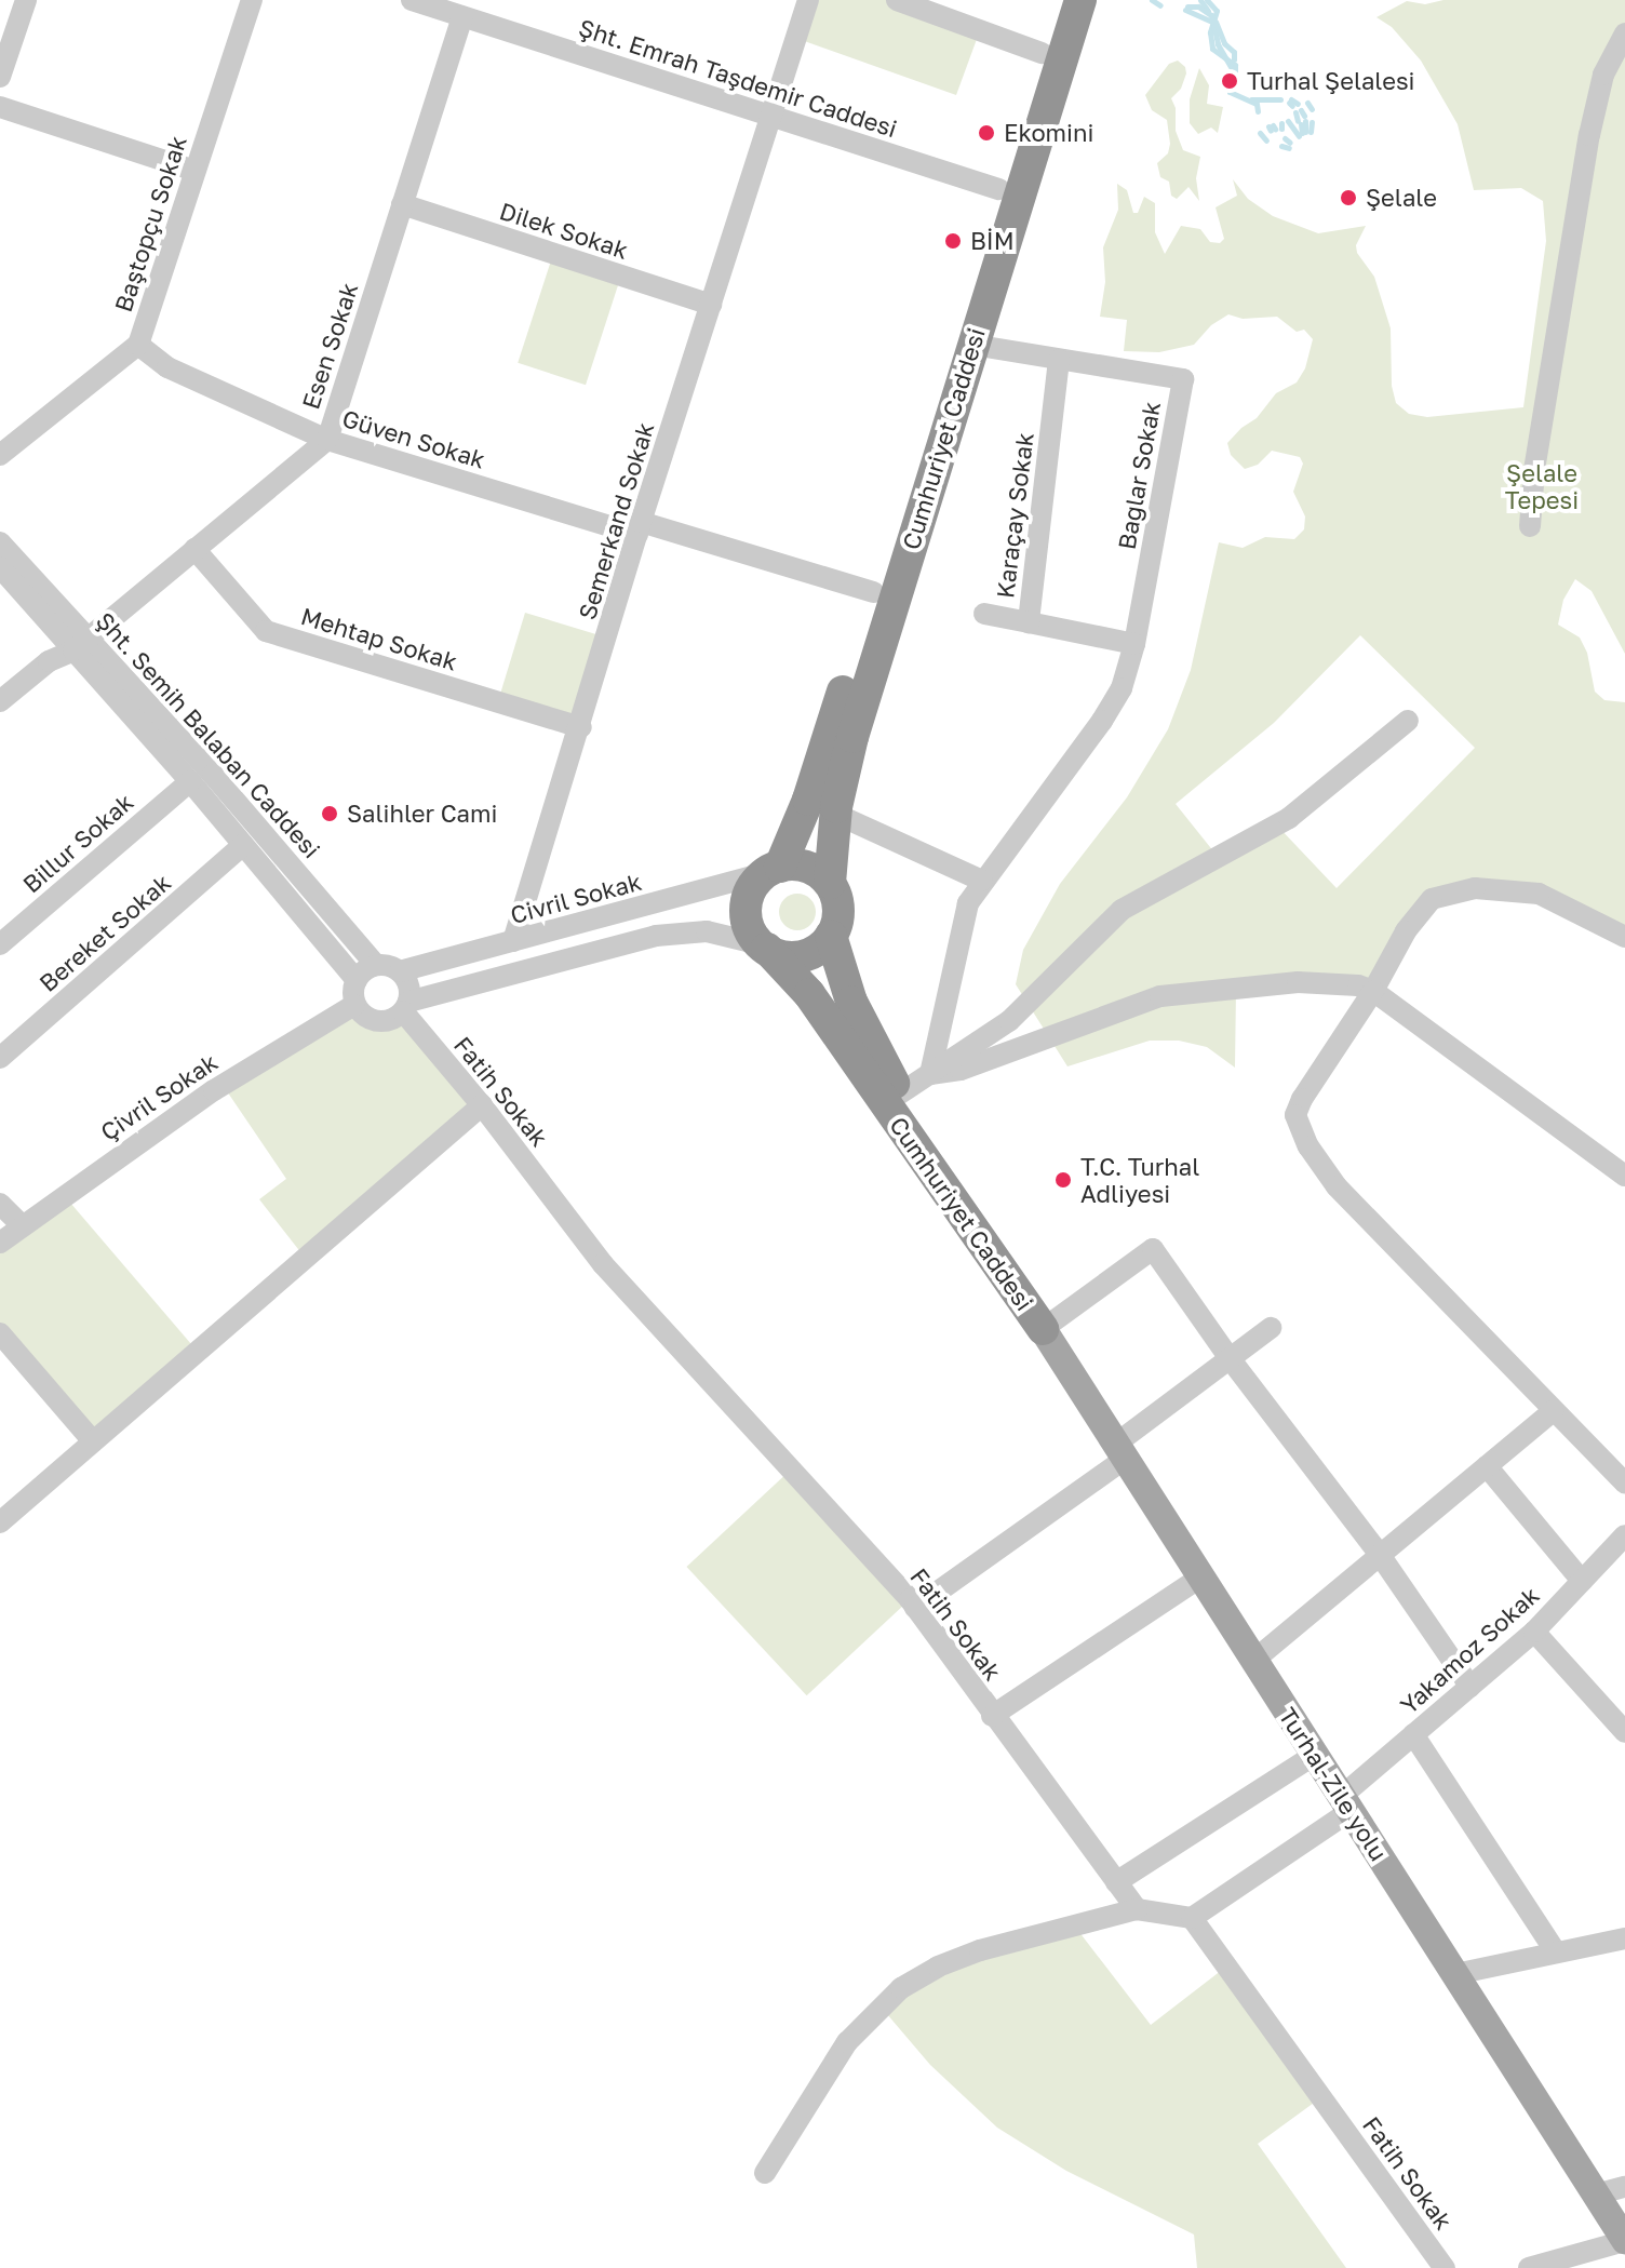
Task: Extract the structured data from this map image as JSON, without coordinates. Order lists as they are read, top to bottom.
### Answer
{
  "streets": {
    "highway": ["Cumhuriyet Caddesi"],
    "main road": ["Turhal-Zile yolu"],
    "street": [
      "Şht. Emrah Taşdemir Caddesi",
      "Baştopçu Sokak",
      "Dilek Sokak",
      "Esen Sokak",
      "Güven Sokak",
      "Bağlar Sokak",
      "Karaçay Sokak",
      "Semerkand Sokak",
      "Mehtap Sokak",
      "Şht. Semih Balaban Caddesi",
      "Billur Sokak",
      "Civril Sokak",
      "Bereket Sokak",
      "Fatih Sokak",
      "Çivril Sokak",
      "Yakamoz Sokak"
    ]
  },
  "crossings": [
    ["Şht. Emrah Taşdemir Caddesi", "Esen Sokak"],
    ["Şht. Emrah Taşdemir Caddesi", "Cumhuriyet Caddesi"],
    ["Şht. Emrah Taşdemir Caddesi", "Semerkand Sokak"],
    ["Baştopçu Sokak", "Güven Sokak"],
    ["Dilek Sokak", "Esen Sokak"],
    ["Dilek Sokak", "Semerkand Sokak"],
    ["Esen Sokak", "Güven Sokak"],
    ["Esen Sokak", "Mehtap Sokak"],
    ["Esen Sokak", "Şht. Semih Balaban Caddesi"],
    ["Güven Sokak", "Cumhuriyet Caddesi"],
    ["Güven Sokak", "Semerkand Sokak"],
    ["Cumhuriyet Caddesi", "Bağlar Sokak"],
    ["Cumhuriyet Caddesi", "Civril Sokak"],
    ["Cumhuriyet Caddesi", "Turhal-Zile yolu"],
    ["Bağlar Sokak", "Karaçay Sokak"],
    ["Semerkand Sokak", "Mehtap Sokak"],
    ["Semerkand Sokak", "Civril Sokak"],
    ["Şht. Semih Balaban Caddesi", "Billur Sokak"],
    ["Şht. Semih Balaban Caddesi", "Civril Sokak"],
    ["Şht. Semih Balaban Caddesi", "Bereket Sokak"],
    ["Şht. Semih Balaban Caddesi", "Fatih Sokak"],
    ["Şht. Semih Balaban Caddesi", "Çivril Sokak"],
    ["Civril Sokak", "Fatih Sokak"],
    ["Civril Sokak", "Çivril Sokak"],
    ["Fatih Sokak", "Çivril Sokak"],
    ["Fatih Sokak", "Yakamoz Sokak"],
    ["Yakamoz Sokak", "Turhal-Zile yolu"]
  ],
  "parks": ["Şelale Tepesi"],
  "places": [
    "Turhal Şelalesi",
    "Ekomini",
    "Şelale",
    "BİM",
    "Salihler Cami",
    "T.C. Turhal Adliyesi"
  ]
}
